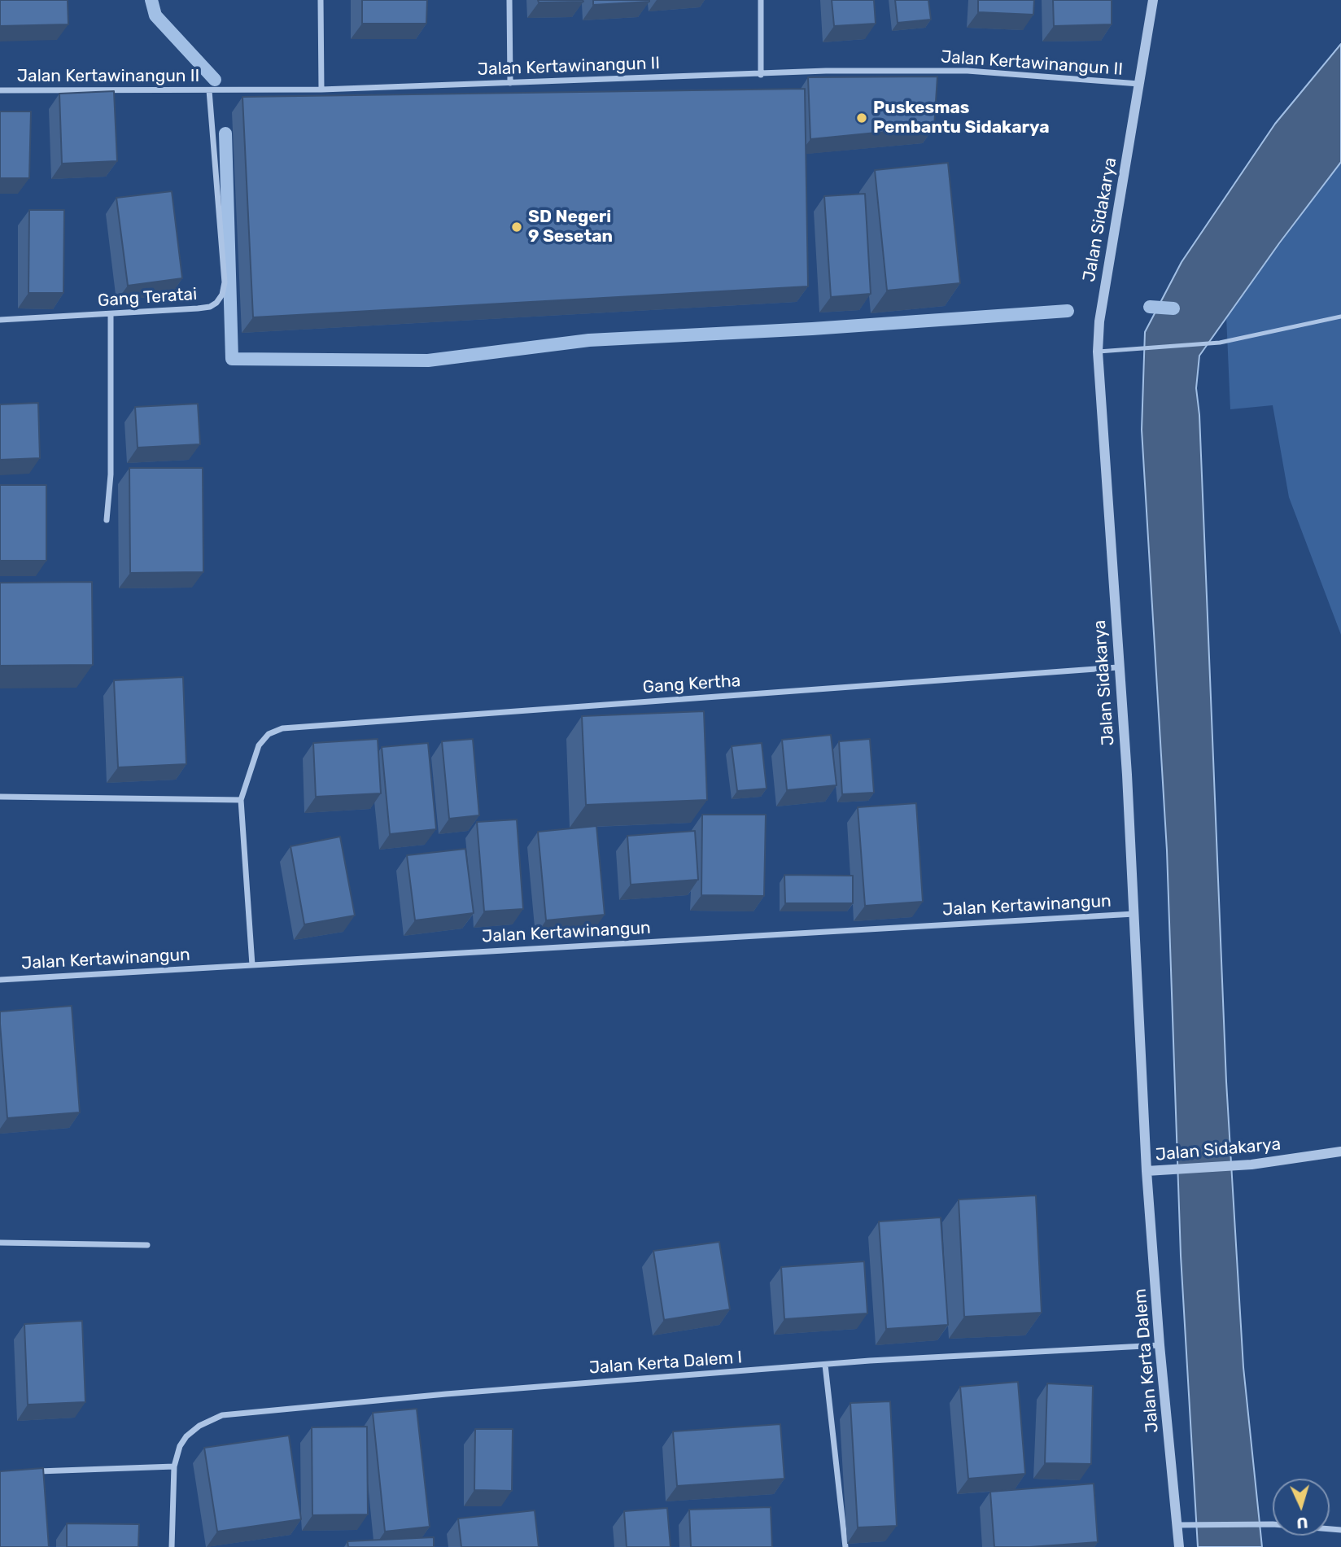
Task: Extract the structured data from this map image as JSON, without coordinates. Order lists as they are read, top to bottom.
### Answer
{
  "streets": {
    "street": [
      "Jalan Kertawinangun II",
      "Jalan Sidakarya",
      "Gang Teratai",
      "Gang Kertha",
      "Jalan Kertawinangun",
      "Jalan Kerta Dalem",
      "Jalan Kerta Dalem I"
    ]
  },
  "crossings": [
    ["Jalan Kertawinangun II", "Jalan Sidakarya"],
    ["Jalan Kertawinangun II", "Gang Teratai"],
    ["Jalan Sidakarya", "Gang Kertha"],
    ["Jalan Sidakarya", "Jalan Kertawinangun"],
    ["Jalan Sidakarya", "Jalan Kerta Dalem"],
    ["Jalan Kerta Dalem", "Jalan Kerta Dalem I"]
  ],
  "places": ["Puskesmas Pembantu Sidakarya", "SD Negeri 9 Sesetan"],
  "north": "bottom"
}
